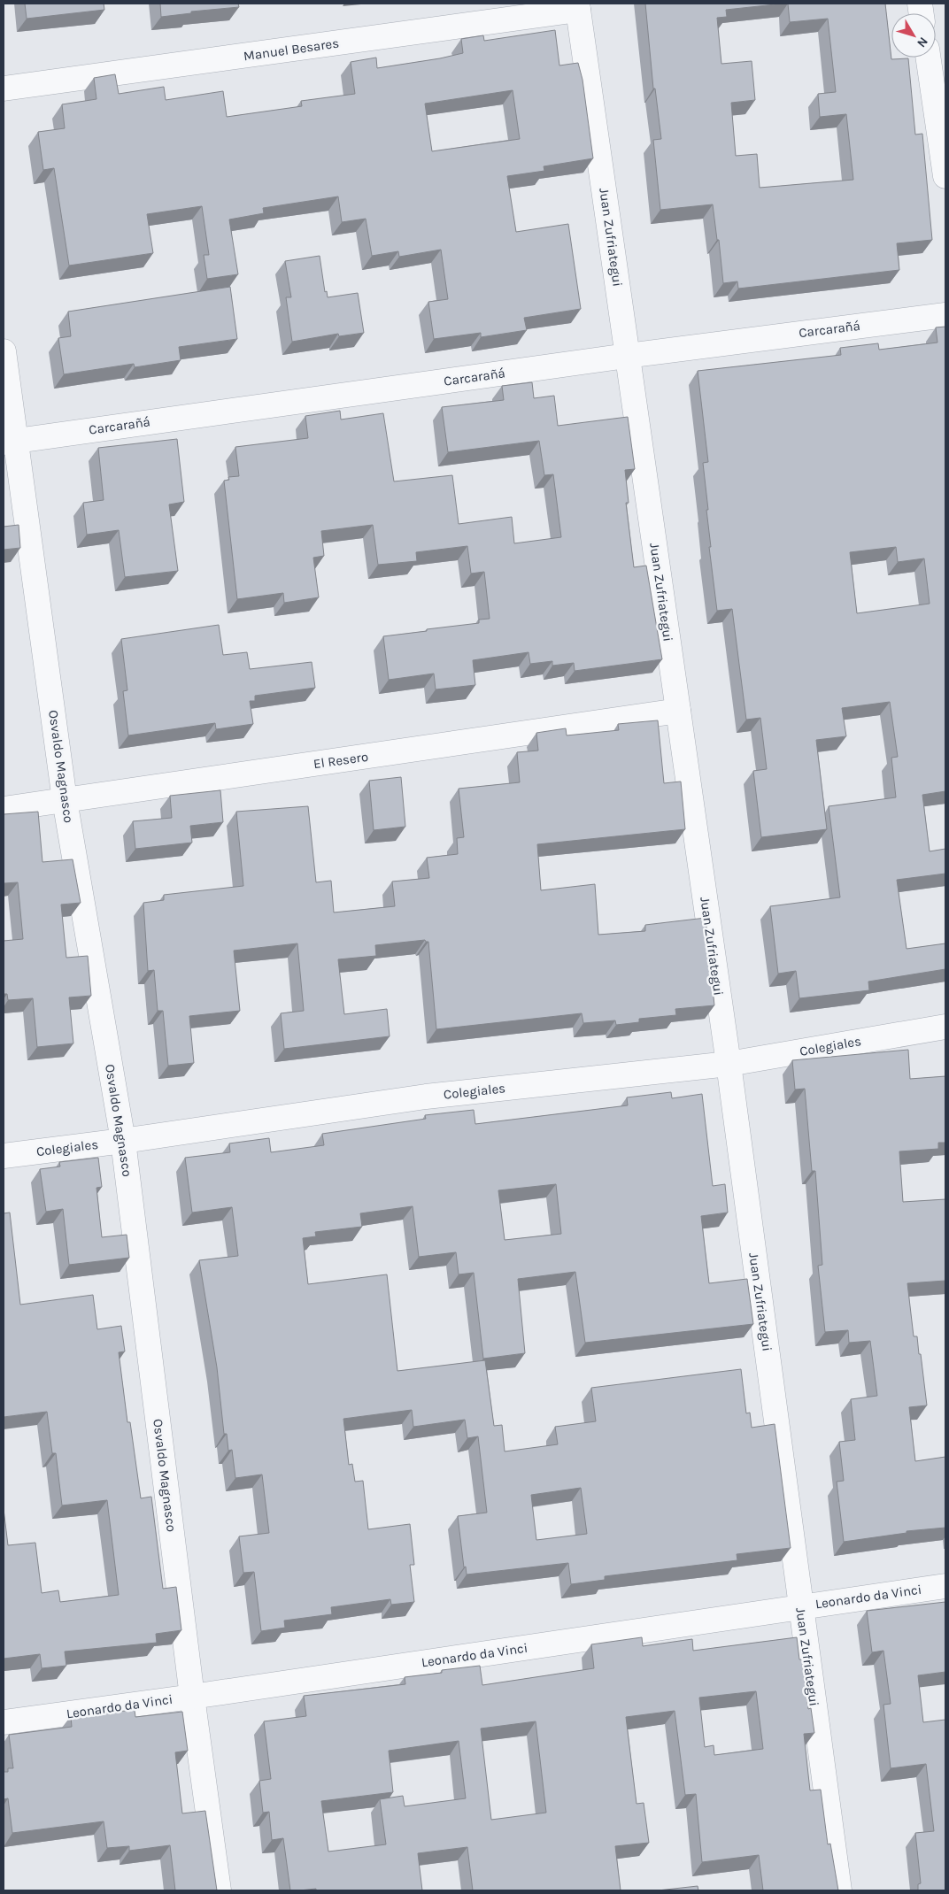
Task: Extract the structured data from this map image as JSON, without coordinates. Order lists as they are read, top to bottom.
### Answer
{
  "streets": {
    "street": [
      "Manuel Besares",
      "Juan Zufriategui",
      "Carcarañá",
      "El Resero",
      "Osvaldo Magnasco",
      "Colegiales",
      "Leonardo da Vinci"
    ]
  },
  "crossings": [
    ["Manuel Besares", "Juan Zufriategui"],
    ["Juan Zufriategui", "Carcarañá"],
    ["Juan Zufriategui", "El Resero"],
    ["Juan Zufriategui", "Colegiales"],
    ["Juan Zufriategui", "Leonardo da Vinci"],
    ["Carcarañá", "Osvaldo Magnasco"],
    ["El Resero", "Osvaldo Magnasco"],
    ["Osvaldo Magnasco", "Colegiales"],
    ["Osvaldo Magnasco", "Leonardo da Vinci"]
  ],
  "north": "bottom right"
}
